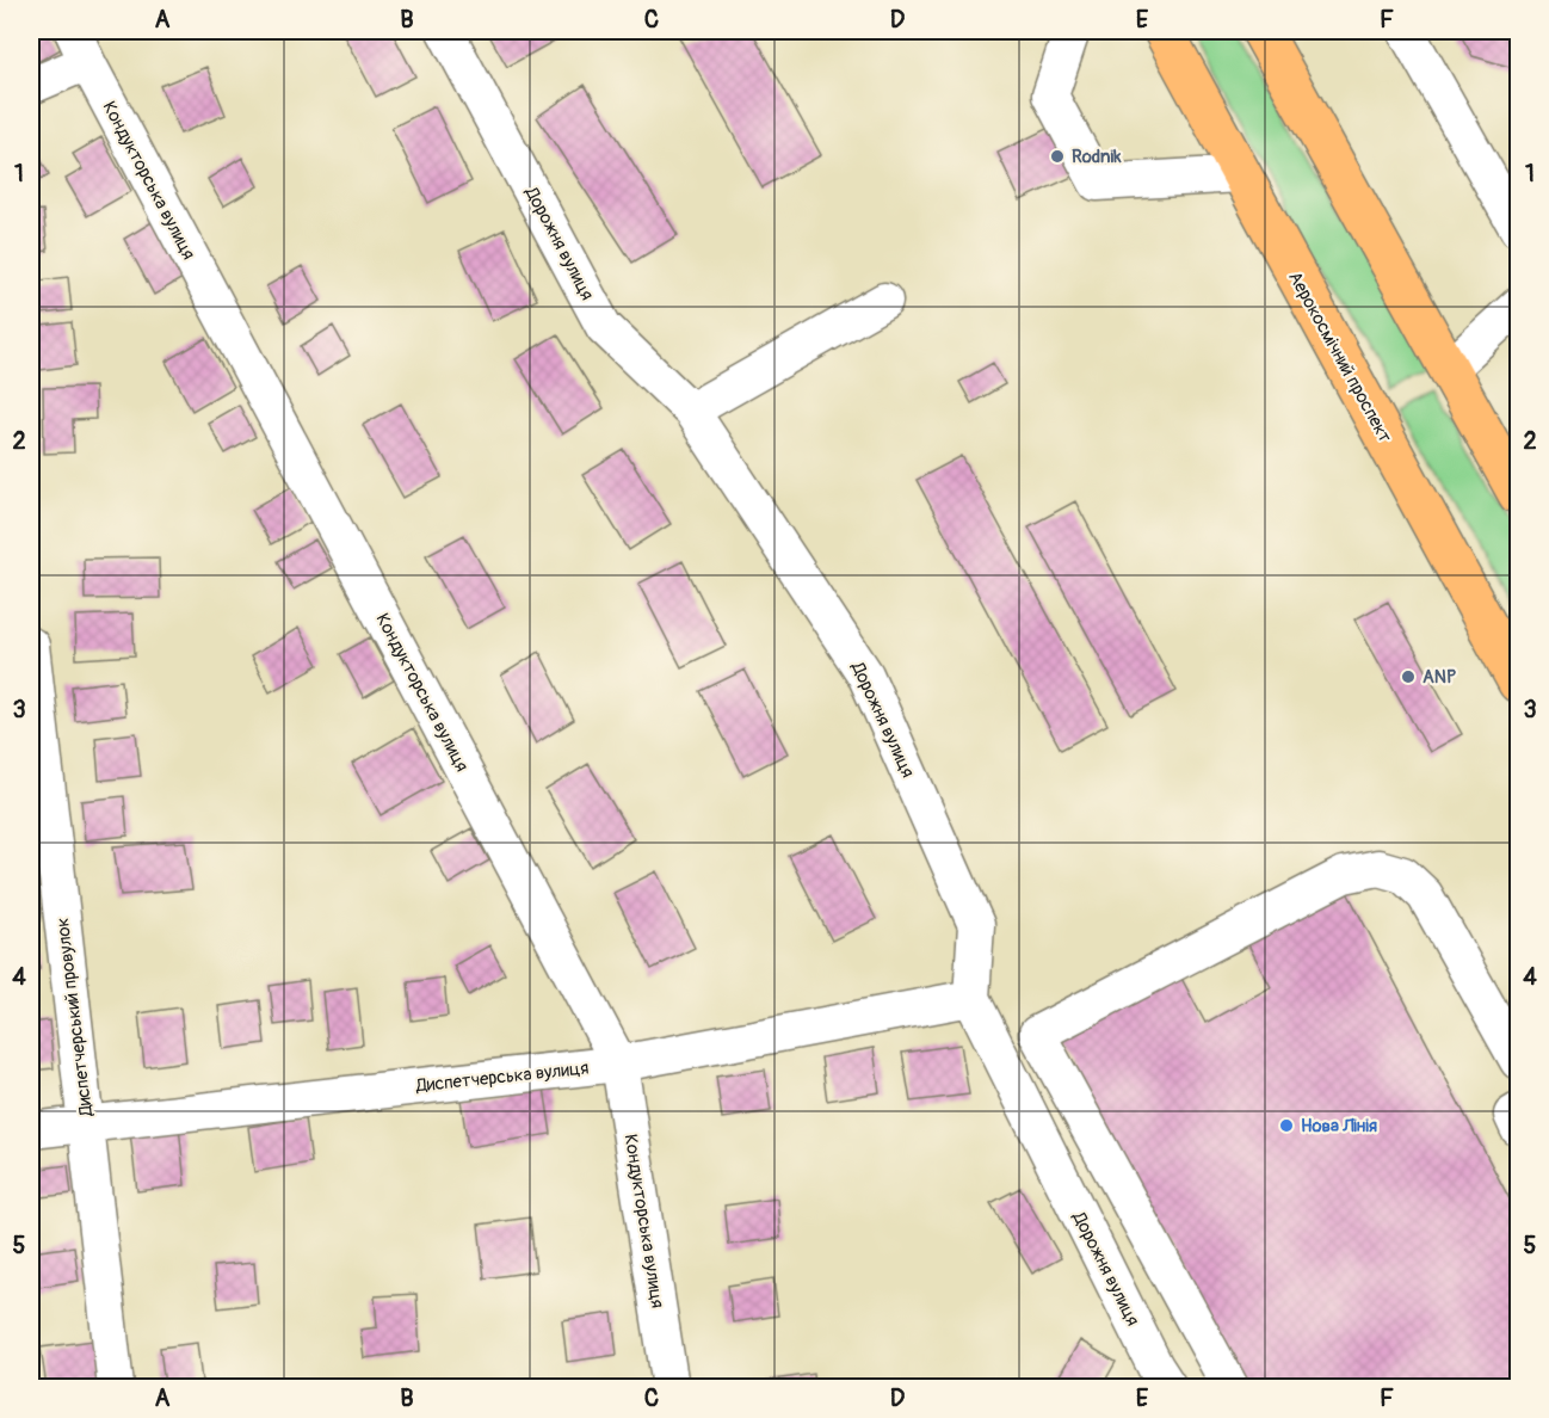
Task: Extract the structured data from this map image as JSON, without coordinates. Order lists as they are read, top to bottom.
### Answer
{
  "streets": {
    "main road": ["Аерокосмічний проспект"],
    "street": [
      "Кондукторська вулиця",
      "Дорожня вулиця",
      "Диспетчерський провулок",
      "Диспетчерська вулиця"
    ]
  },
  "crossings": [
    ["Кондукторська вулиця", "Диспетчерська вулиця"],
    ["Дорожня вулиця", "Диспетчерська вулиця"],
    ["Диспетчерський провулок", "Диспетчерська вулиця"]
  ],
  "places": ["Rodnik", "ANP", "Нова Лінія"],
  "grid": {
    "columns": [
      "A",
      "B",
      "C",
      "D",
      "E",
      "F"
    ],
    "rows": [
      "1",
      "2",
      "3",
      "4",
      "5"
    ]
  }
}
